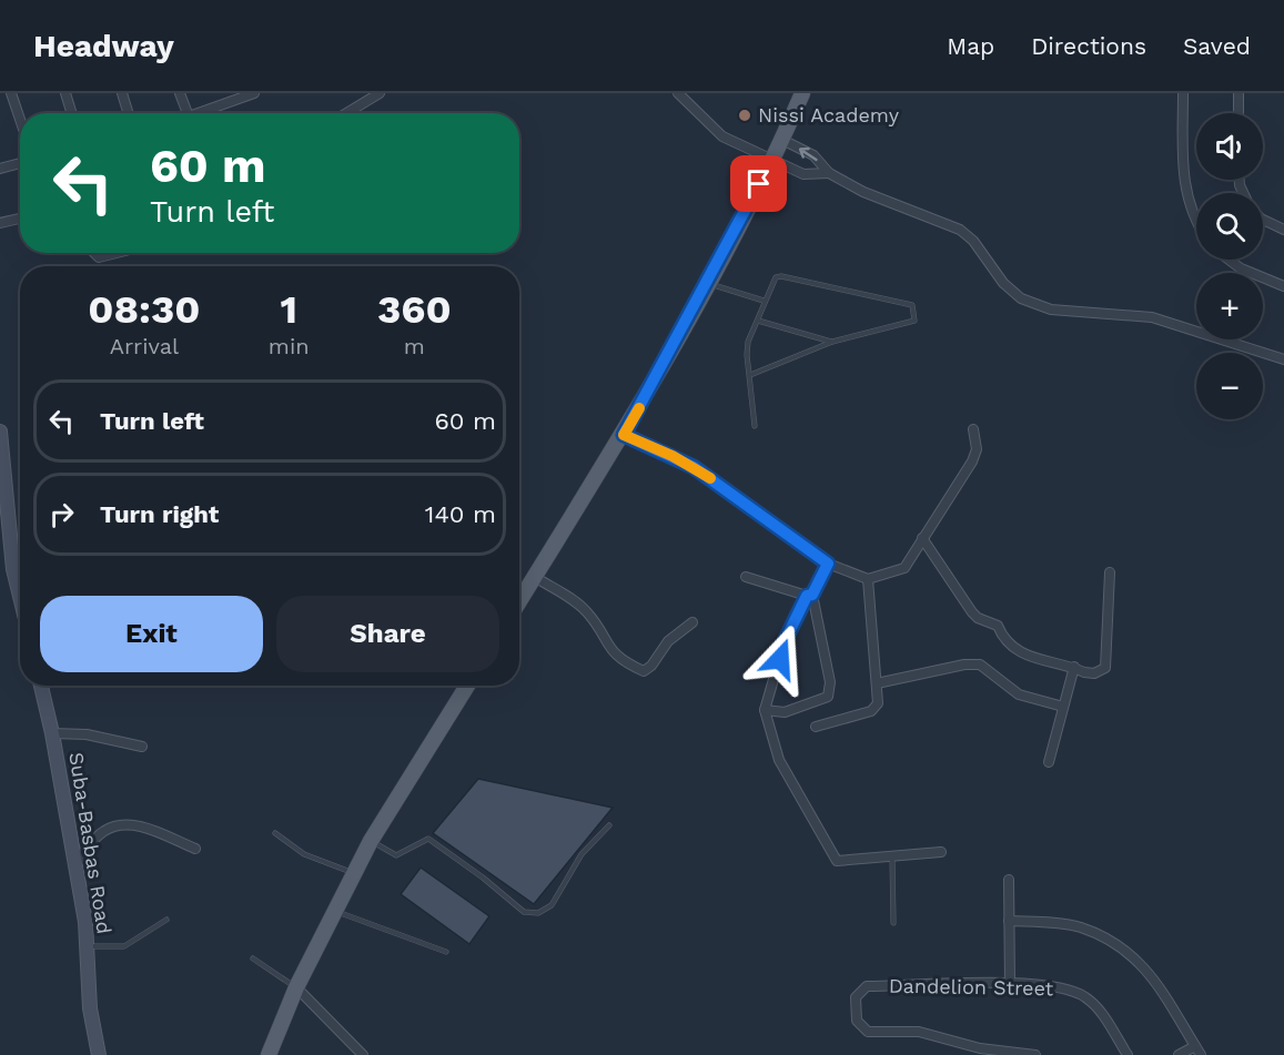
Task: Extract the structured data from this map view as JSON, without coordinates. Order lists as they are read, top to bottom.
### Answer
{
  "streets": {
    "street": ["Suba-Basbas Road", "Dandelion Street"]
  },
  "places": ["Nissi Academy"],
  "page": {
    "header": "Headway",
    "nav": ["Map", "Directions", "Saved"],
    "map_buttons": ["+", "−"],
    "turn": ["60 m", "Turn left"],
    "eta": [
      "08:30",
      "Arrival",
      "1",
      "min",
      "360",
      "m"
    ],
    "list": [
      {
        "name": "Turn left",
        "value": "60 m"
      },
      {
        "name": "Turn right",
        "value": "140 m"
      }
    ],
    "buttons": ["Exit", "Share"]
  }
}
